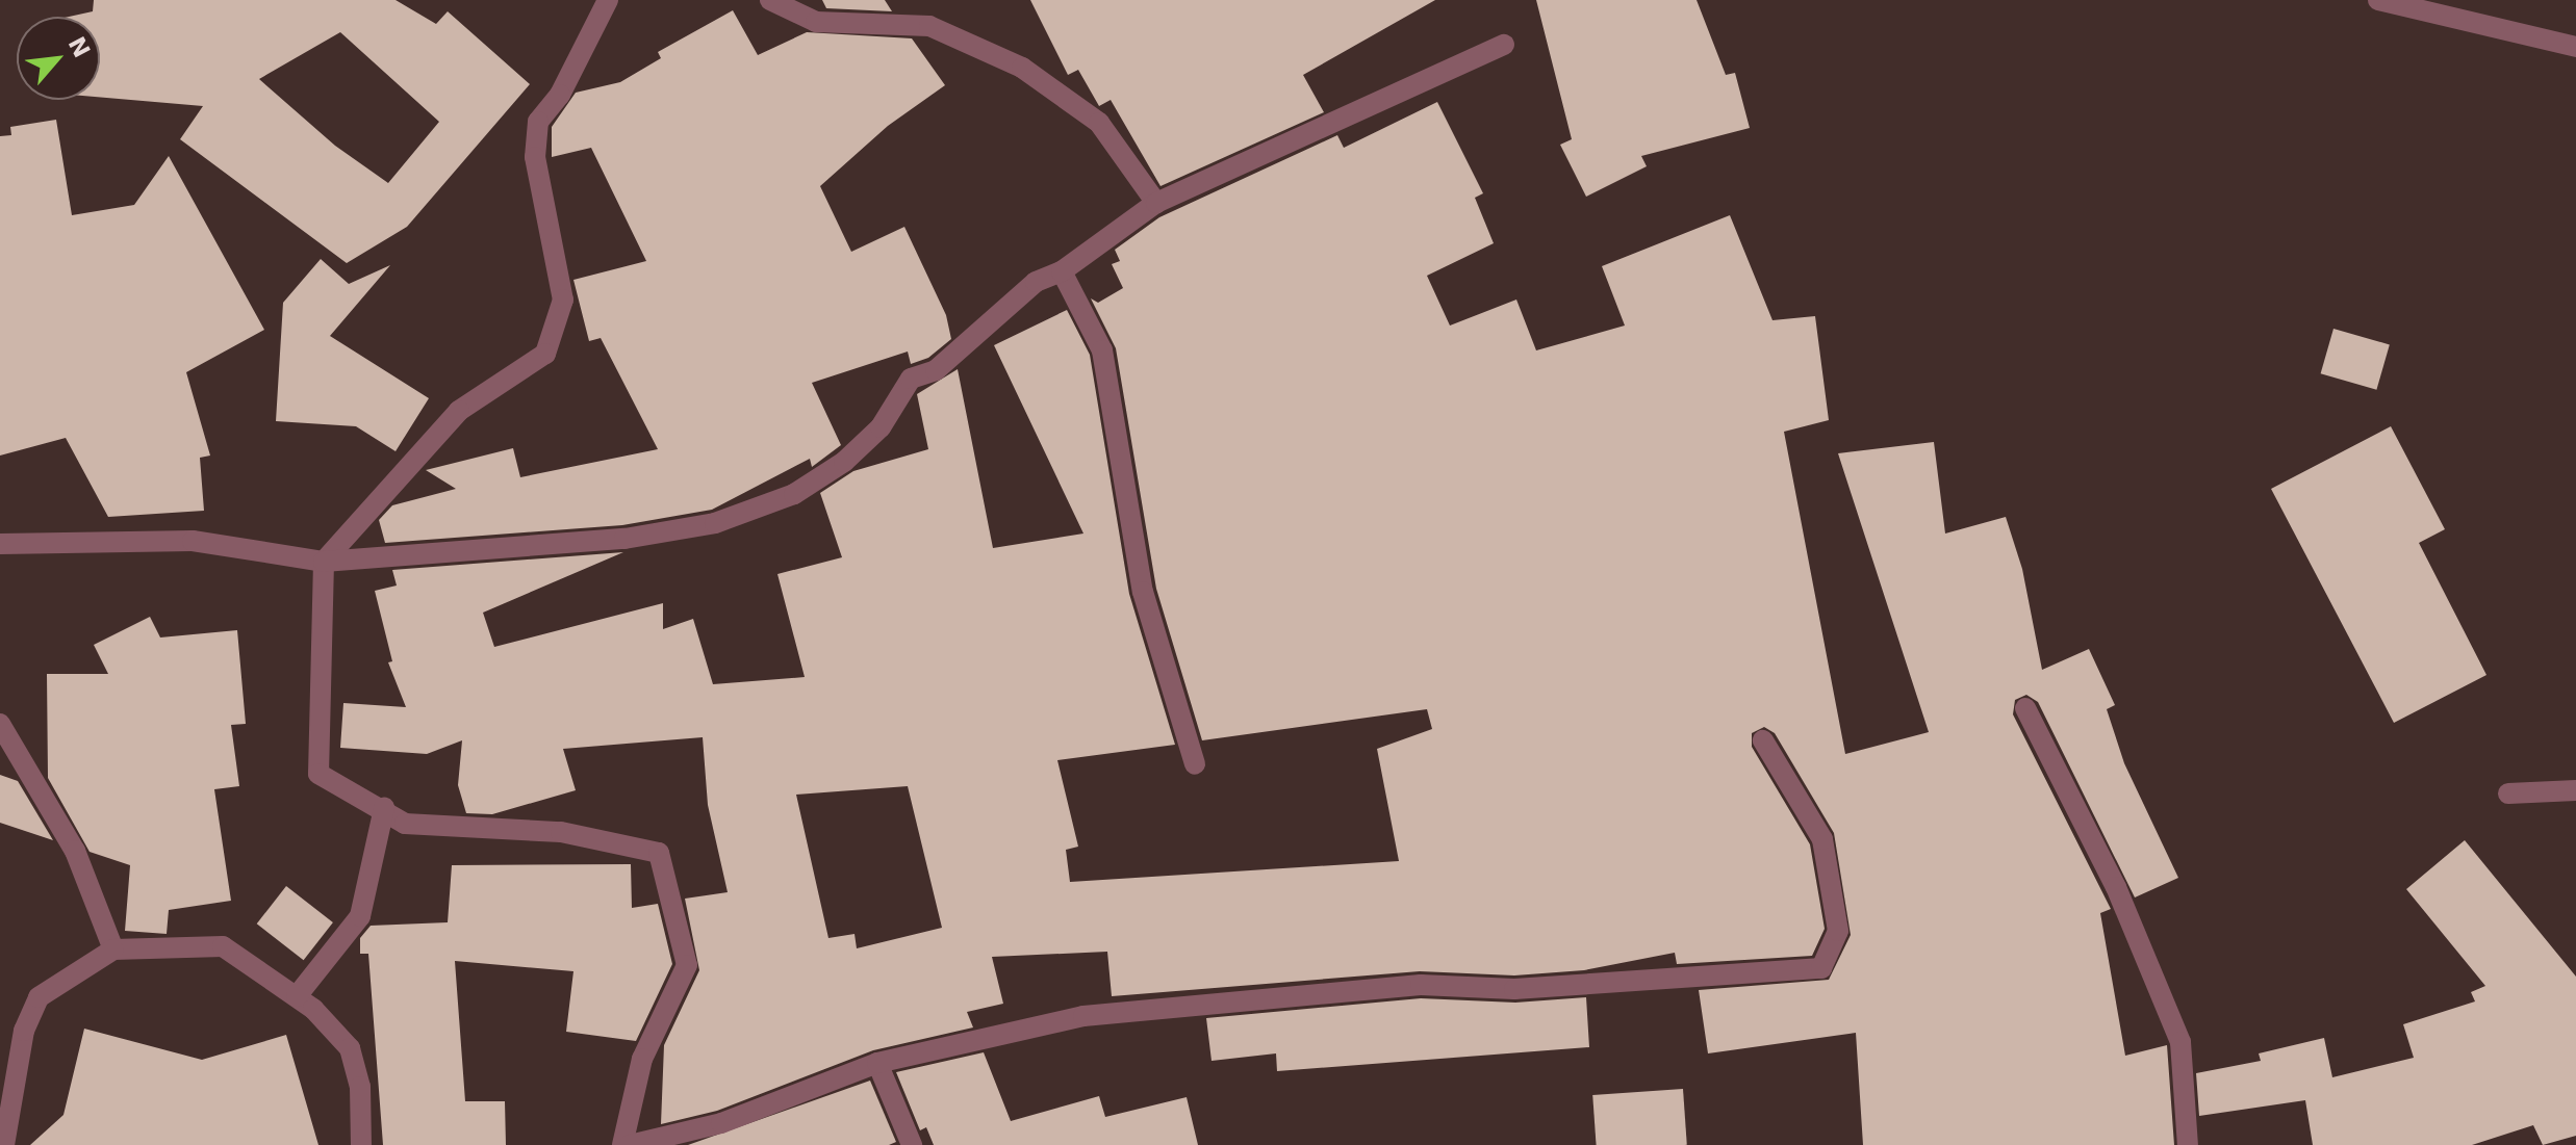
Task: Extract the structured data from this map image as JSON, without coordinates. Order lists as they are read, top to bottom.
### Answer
{
  "north": "top right"
}
